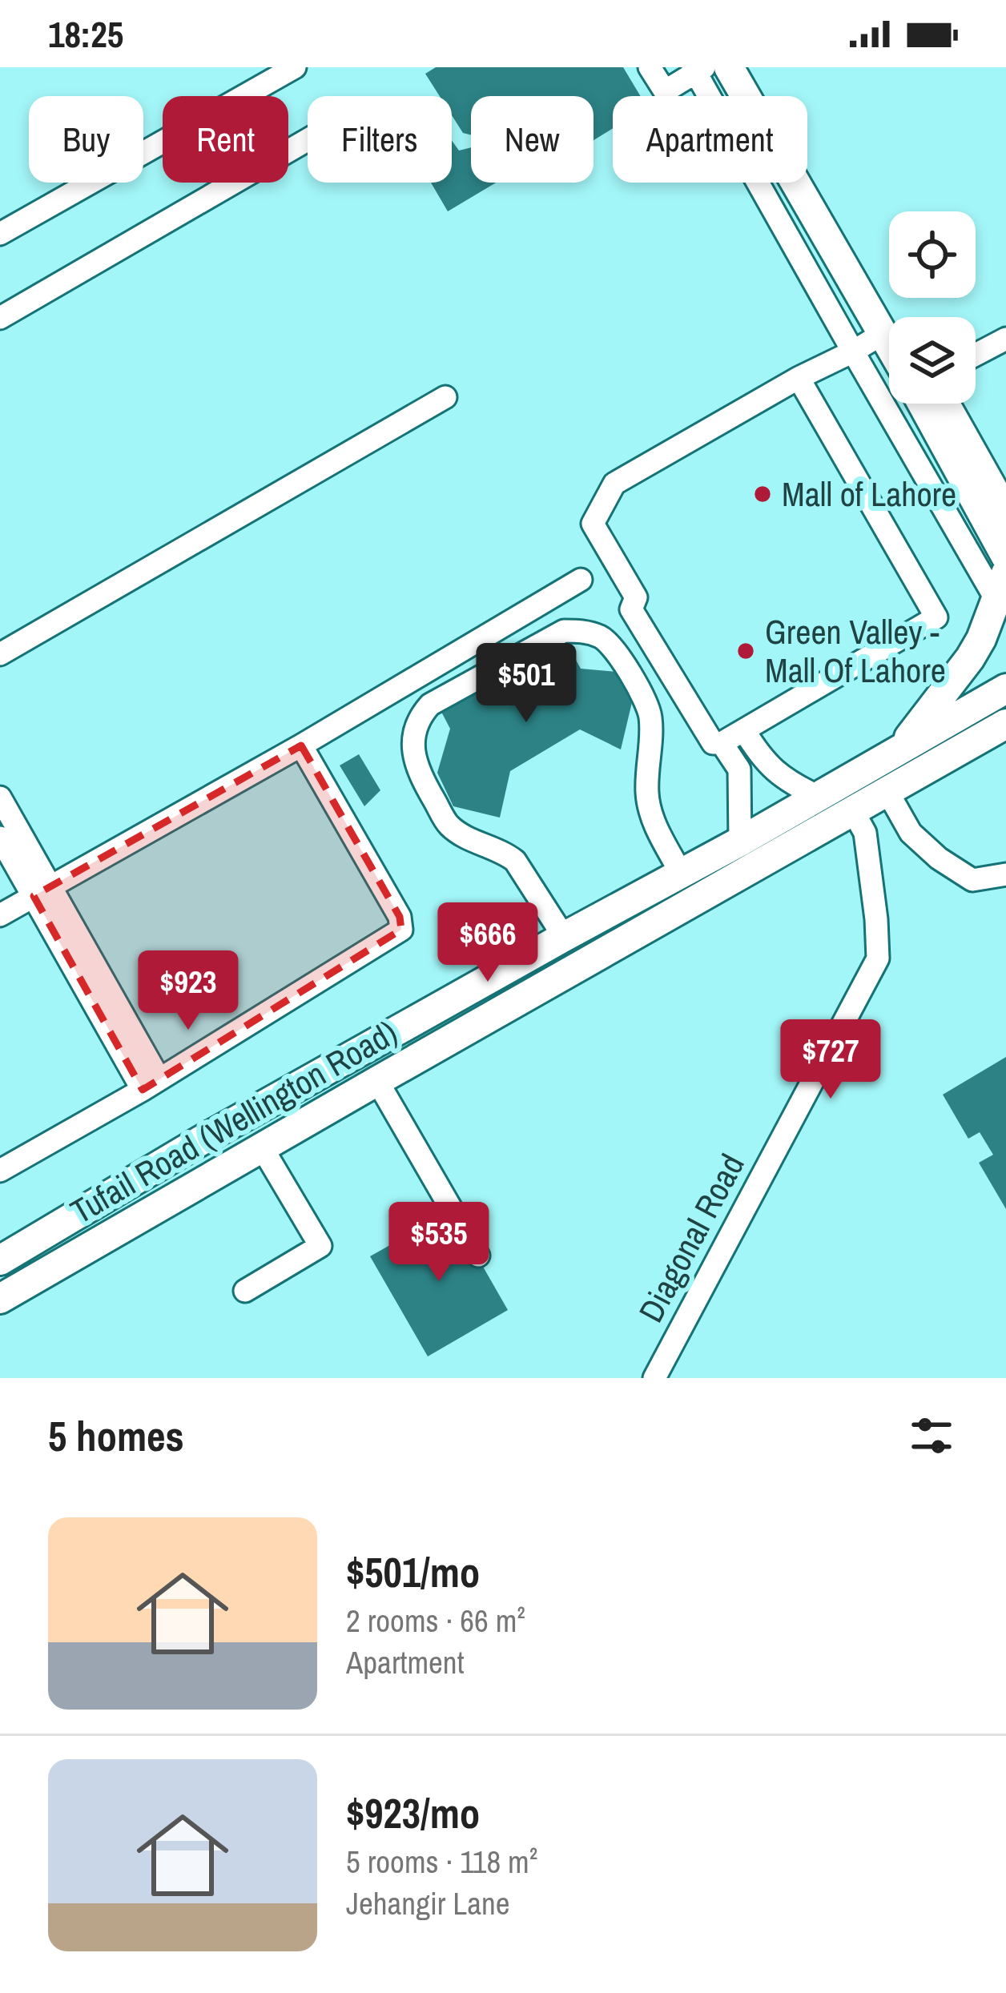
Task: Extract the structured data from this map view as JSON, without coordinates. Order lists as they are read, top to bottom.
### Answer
{
  "streets": {
    "main road": ["Tufail Road (Wellington Road)"],
    "street": ["Diagonal Road"]
  },
  "crossings": [
    ["Tufail Road (Wellington Road)", "Diagonal Road"]
  ],
  "places": ["Mall of Lahore", "Green Valley - Mall Of Lahore"],
  "page": {
    "status": "18:25",
    "chip": [
      "Buy",
      "Rent",
      "Filters",
      "New",
      "Apartment"
    ],
    "price": [
      "$501",
      "$666",
      "$923",
      "$727",
      "$535"
    ],
    "heading": "5 homes",
    "list": [
      {
        "name": "$501/mo",
        "note": "2 rooms · 66 m² · Apartment"
      },
      {
        "name": "$923/mo",
        "note": "5 rooms · 118 m² · Jehangir Lane"
      }
    ]
  }
}
